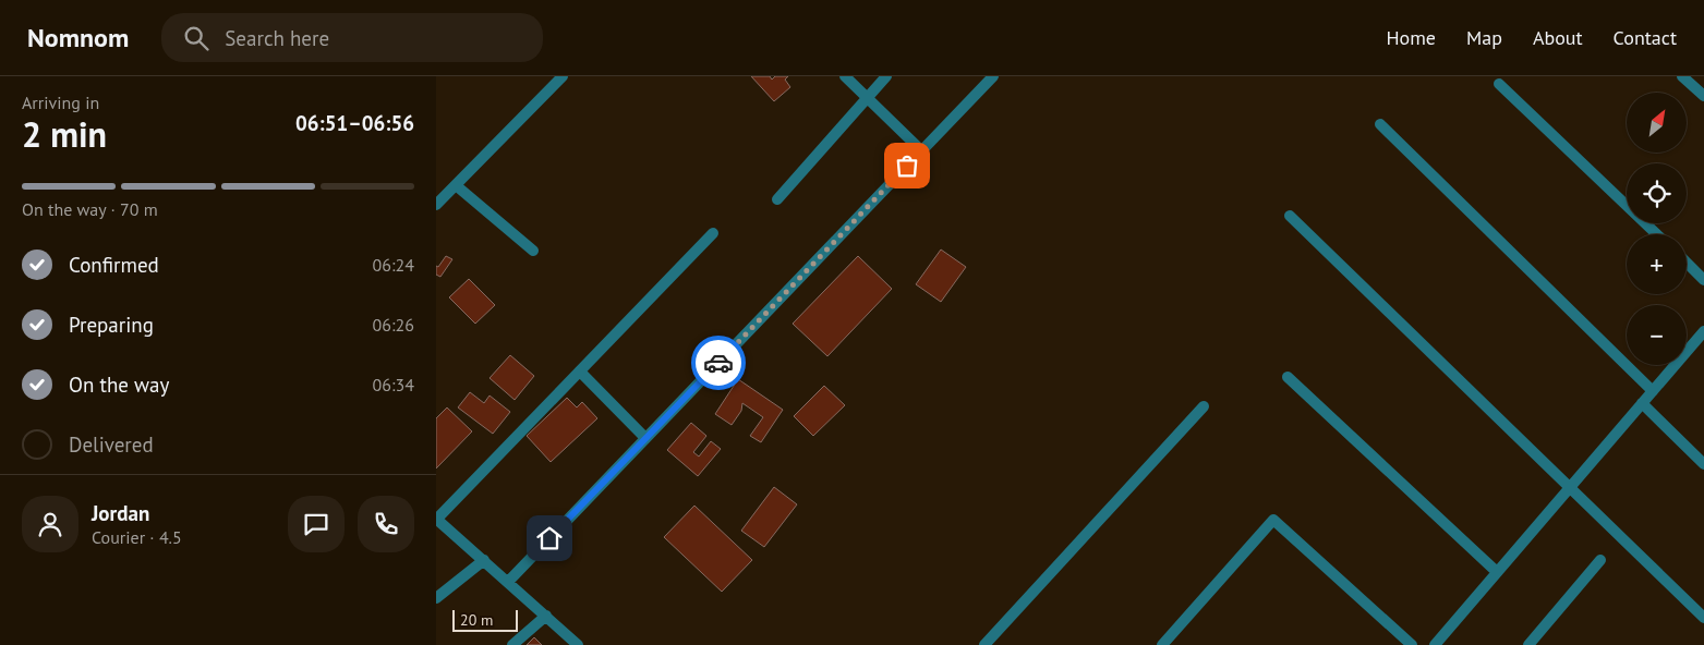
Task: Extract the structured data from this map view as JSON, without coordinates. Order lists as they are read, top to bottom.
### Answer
{
  "scale_bar": "20 m",
  "north": "top right",
  "page": {
    "header": "Nomnom",
    "search": "Search here",
    "nav": [
      "Home",
      "Map",
      "About",
      "Contact"
    ],
    "heading": ["2 min", "Arriving in", "06:51–06:56"],
    "panel": ["Jordan", "Courier · 4.5"],
    "map_buttons": ["+", "−"],
    "bar": "On the way · 70 m",
    "list": [
      ["Confirmed", "06:24"],
      ["Preparing", "06:26"],
      ["On the way", "06:34"],
      "Delivered"
    ],
    "scale": "20 m"
  }
}
